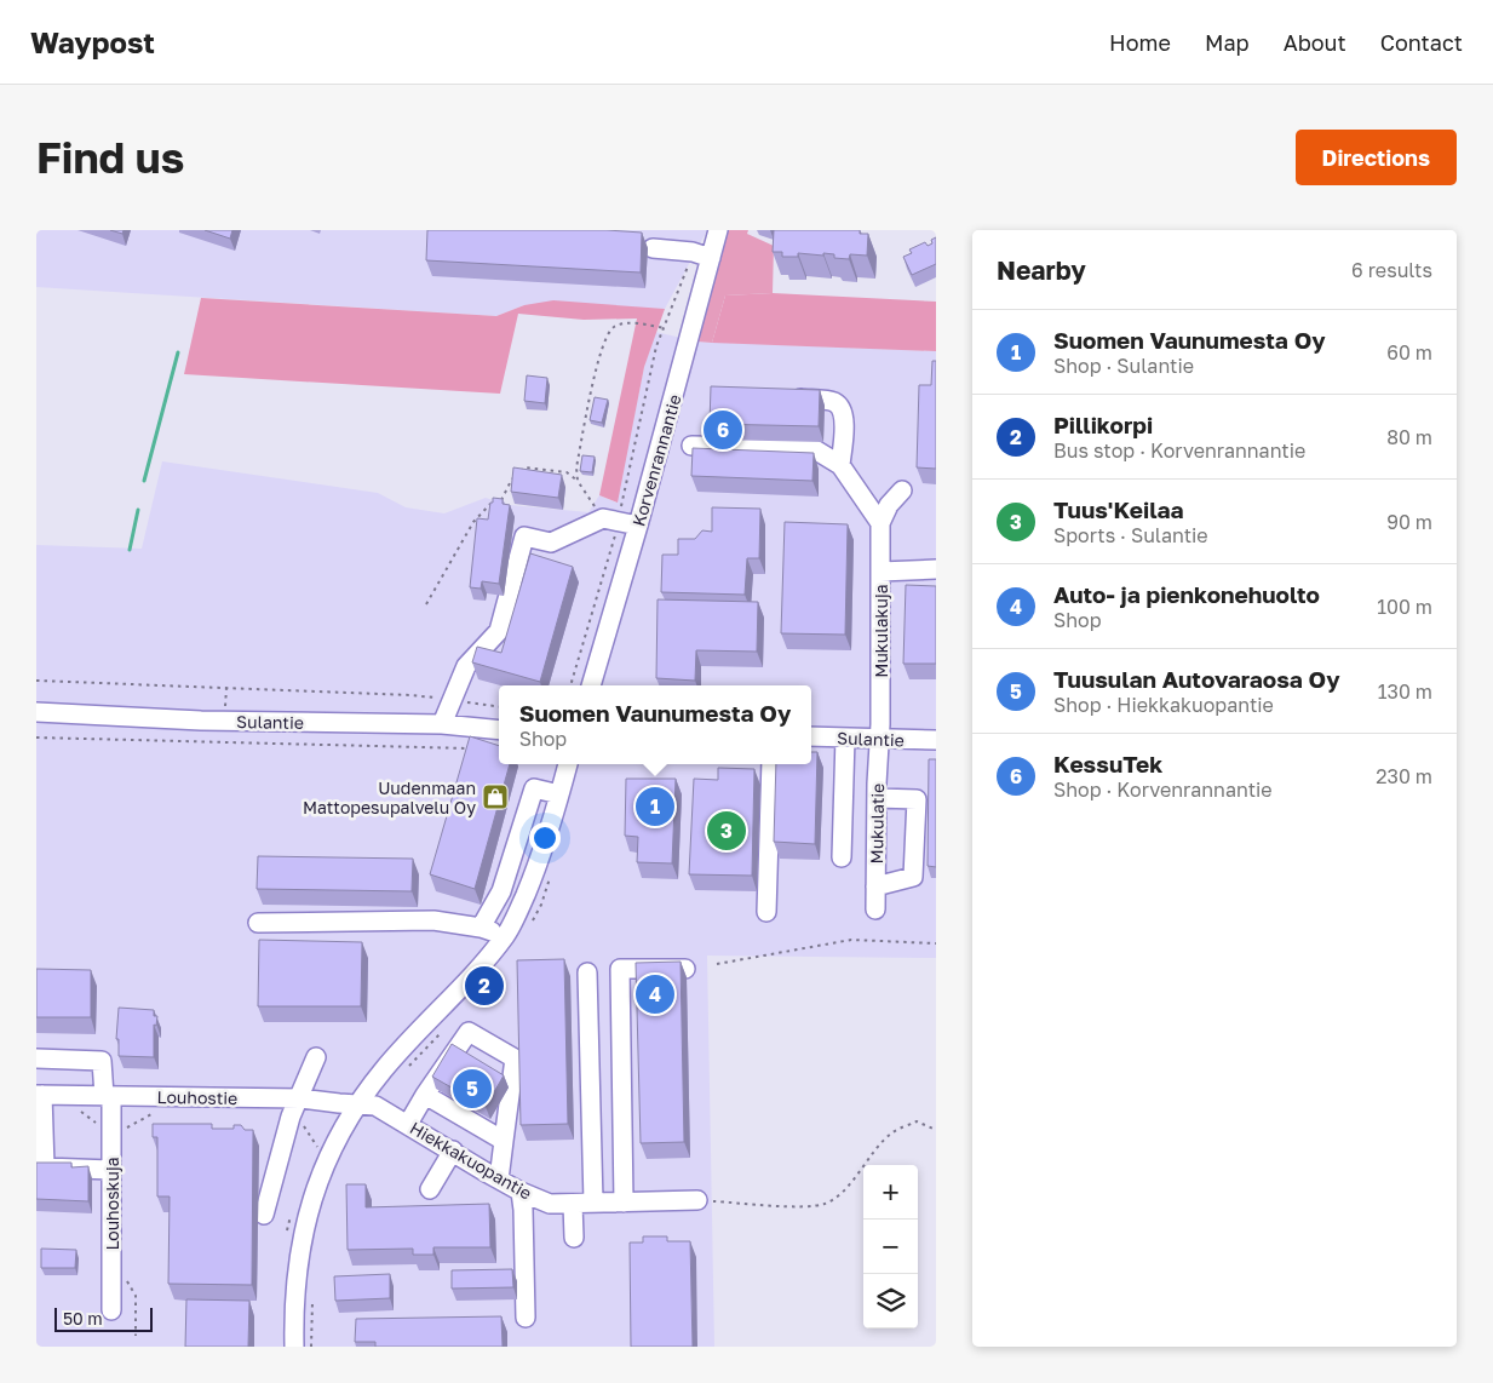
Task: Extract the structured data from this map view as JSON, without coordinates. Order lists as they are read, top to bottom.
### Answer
{
  "streets": {
    "street": [
      "Korvenrannantie",
      "Mukulakuja",
      "Sulantie",
      "Mukulatie",
      "Louhostie",
      "Hiekkakuopantie",
      "Louhoskuja"
    ]
  },
  "crossings": [
    ["Mukulakuja", "Sulantie"],
    ["Mukulakuja", "Mukulatie"],
    ["Sulantie", "Mukulatie"],
    ["Louhostie", "Hiekkakuopantie"],
    ["Louhostie", "Louhoskuja"]
  ],
  "places": {
    "shop": ["Uudenmaan Mattopesupalvelu Oy"]
  },
  "scale_bar": "50 m",
  "page": {
    "header": "Waypost",
    "nav": [
      "Home",
      "Map",
      "About",
      "Contact"
    ],
    "buttons": "Directions",
    "title": "Find us",
    "heading": ["Nearby", "6 results"],
    "list": [
      {
        "mark": "1",
        "name": "Suomen Vaunumesta Oy",
        "note": "Shop · Sulantie",
        "value": "60 m"
      },
      {
        "mark": "2",
        "name": "Pillikorpi",
        "note": "Bus stop · Korvenrannantie",
        "value": "80 m"
      },
      {
        "mark": "3",
        "name": "Tuus'Keilaa",
        "note": "Sports · Sulantie",
        "value": "90 m"
      },
      {
        "mark": "4",
        "name": "Auto- ja pienkonehuolto",
        "note": "Shop",
        "value": "100 m"
      },
      {
        "mark": "5",
        "name": "Tuusulan Autovaraosa Oy",
        "note": "Shop · Hiekkakuopantie",
        "value": "130 m"
      },
      {
        "mark": "6",
        "name": "KessuTek",
        "note": "Shop · Korvenrannantie",
        "value": "230 m"
      }
    ],
    "pins": [
      "6",
      "1",
      "3",
      "2",
      "4",
      "5"
    ],
    "popup": ["Suomen Vaunumesta Oy", "Shop"],
    "map_buttons": ["+", "−"],
    "scale": "50 m"
  }
}
